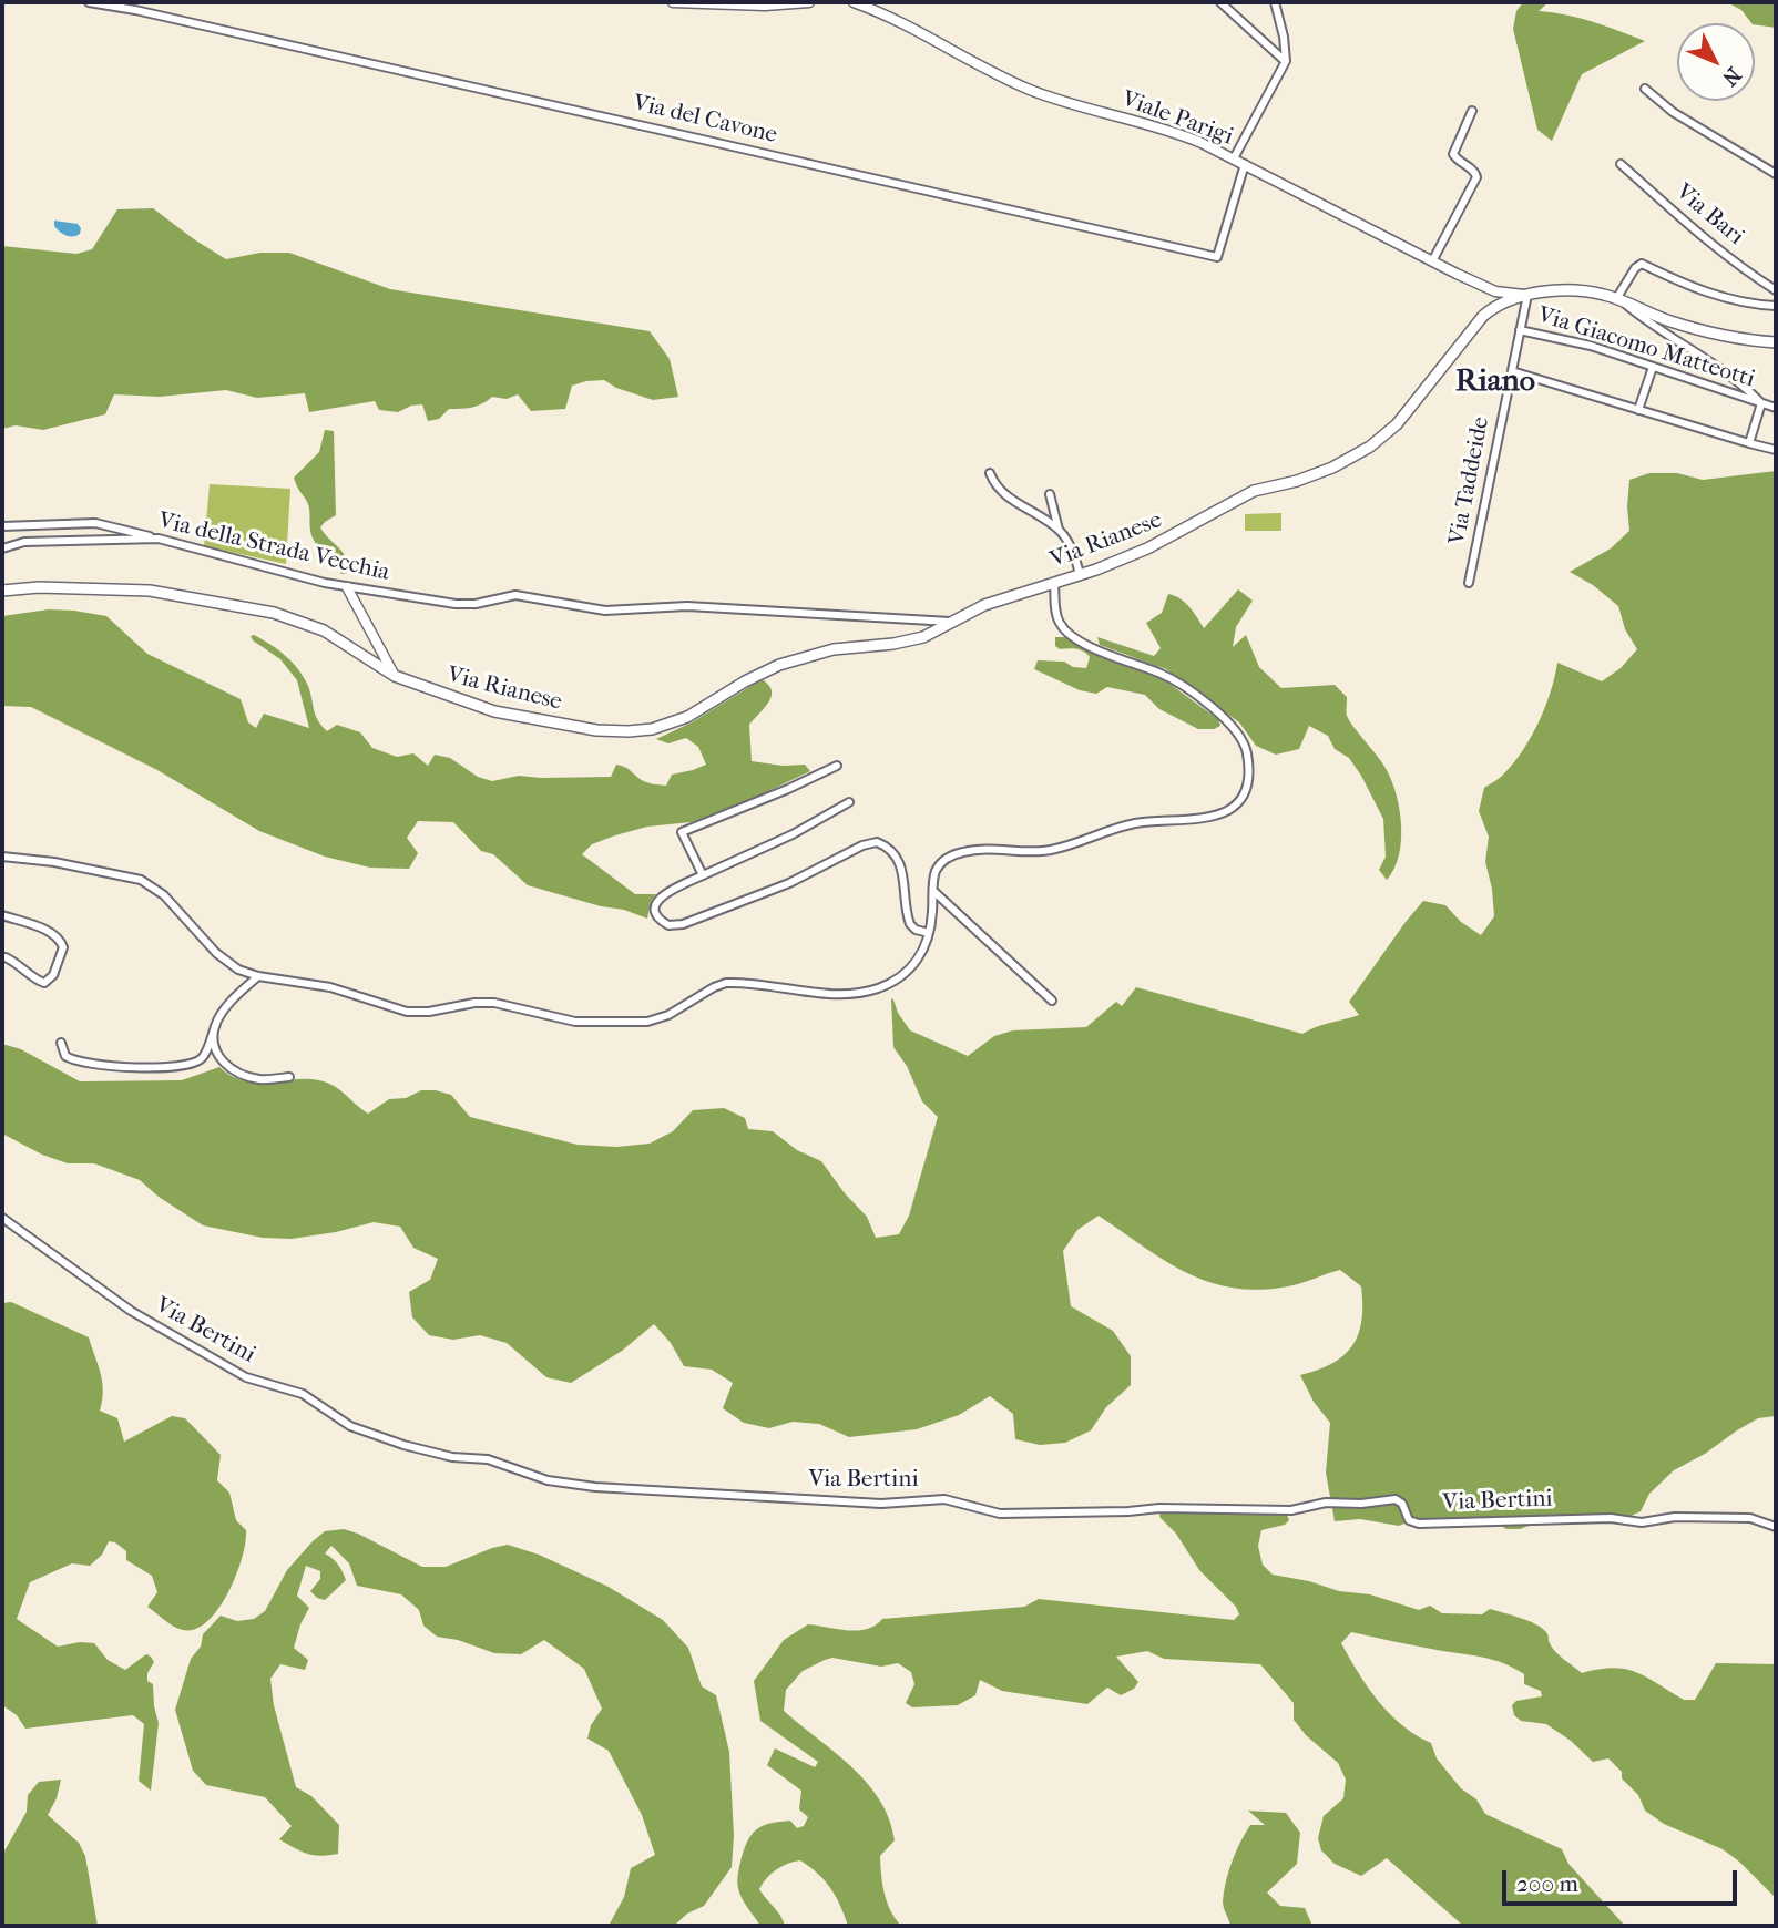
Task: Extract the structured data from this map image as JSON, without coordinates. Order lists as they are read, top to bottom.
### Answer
{
  "streets": {
    "main road": ["Via Rianese"],
    "street": [
      "Viale Parigi",
      "Via del Cavone",
      "Via Bari",
      "Via Giacomo Matteotti",
      "Via Taddeide",
      "Via della Strada Vecchia",
      "Via Bertini"
    ]
  },
  "crossings": [
    ["Viale Parigi", "Via del Cavone"],
    ["Viale Parigi", "Via Taddeide"],
    ["Viale Parigi", "Via Rianese"],
    ["Via Giacomo Matteotti", "Via Taddeide"],
    ["Via Taddeide", "Via Rianese"],
    ["Via Rianese", "Via della Strada Vecchia"]
  ],
  "districts": ["Riano"],
  "scale_bar": "200 m",
  "north": "bottom right"
}
